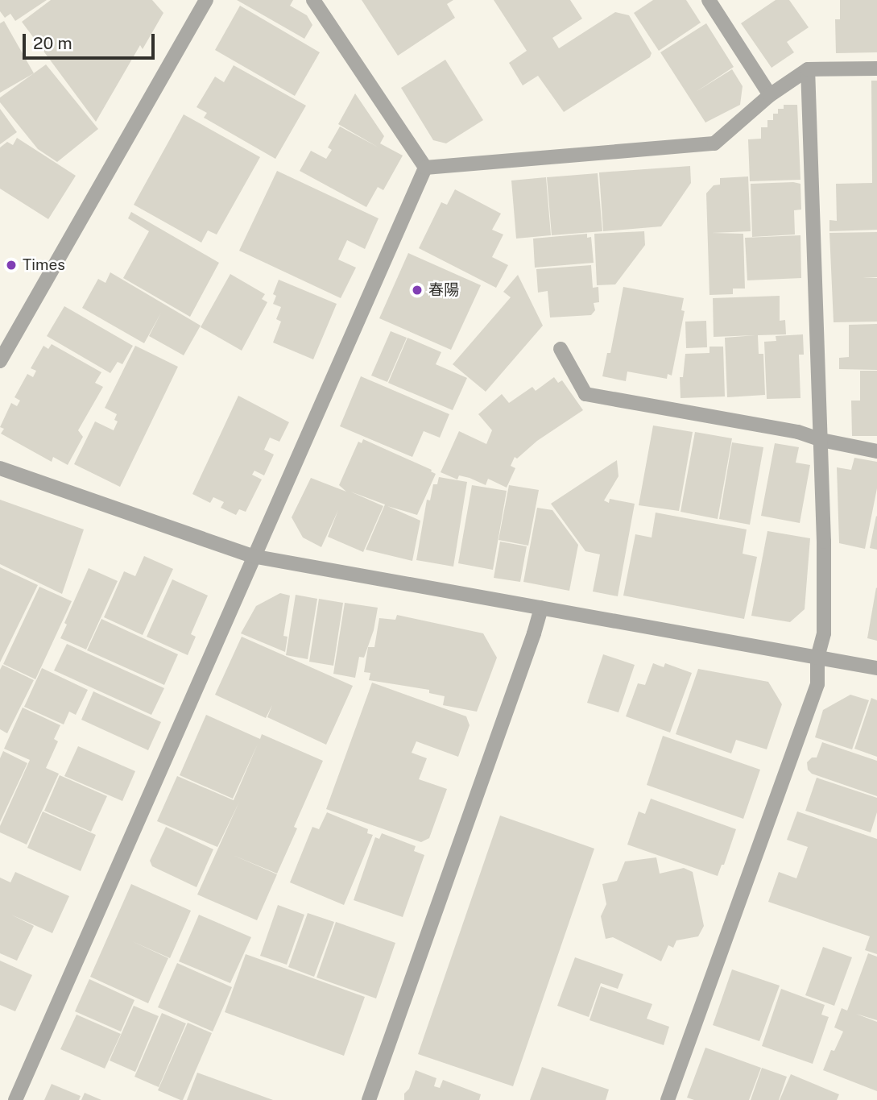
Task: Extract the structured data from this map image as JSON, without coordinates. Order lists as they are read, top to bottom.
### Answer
{
  "places": ["Times", "春陽"],
  "scale_bar": "20 m"
}
